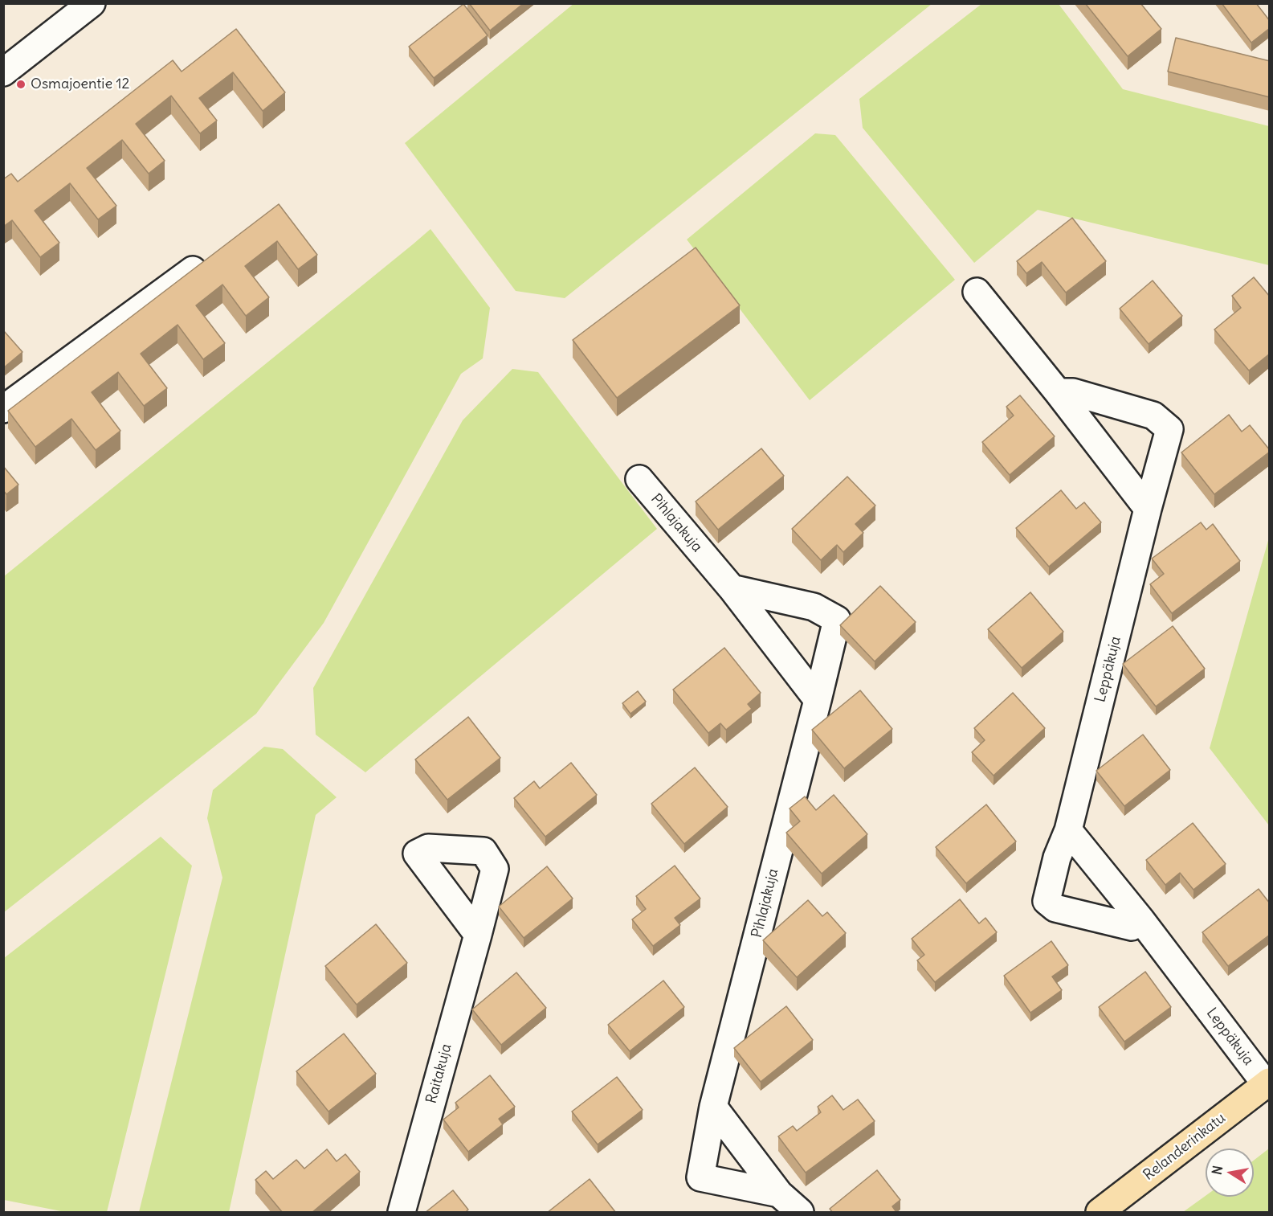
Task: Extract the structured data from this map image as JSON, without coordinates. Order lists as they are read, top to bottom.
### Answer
{
  "streets": {
    "main road": ["Relanderinkatu"],
    "street": ["Pihlajakuja", "Leppäkuja", "Raitakuja"]
  },
  "crossings": [
    ["Leppäkuja", "Relanderinkatu"]
  ],
  "places": ["Osmajoentie 12"],
  "north": "left"
}
